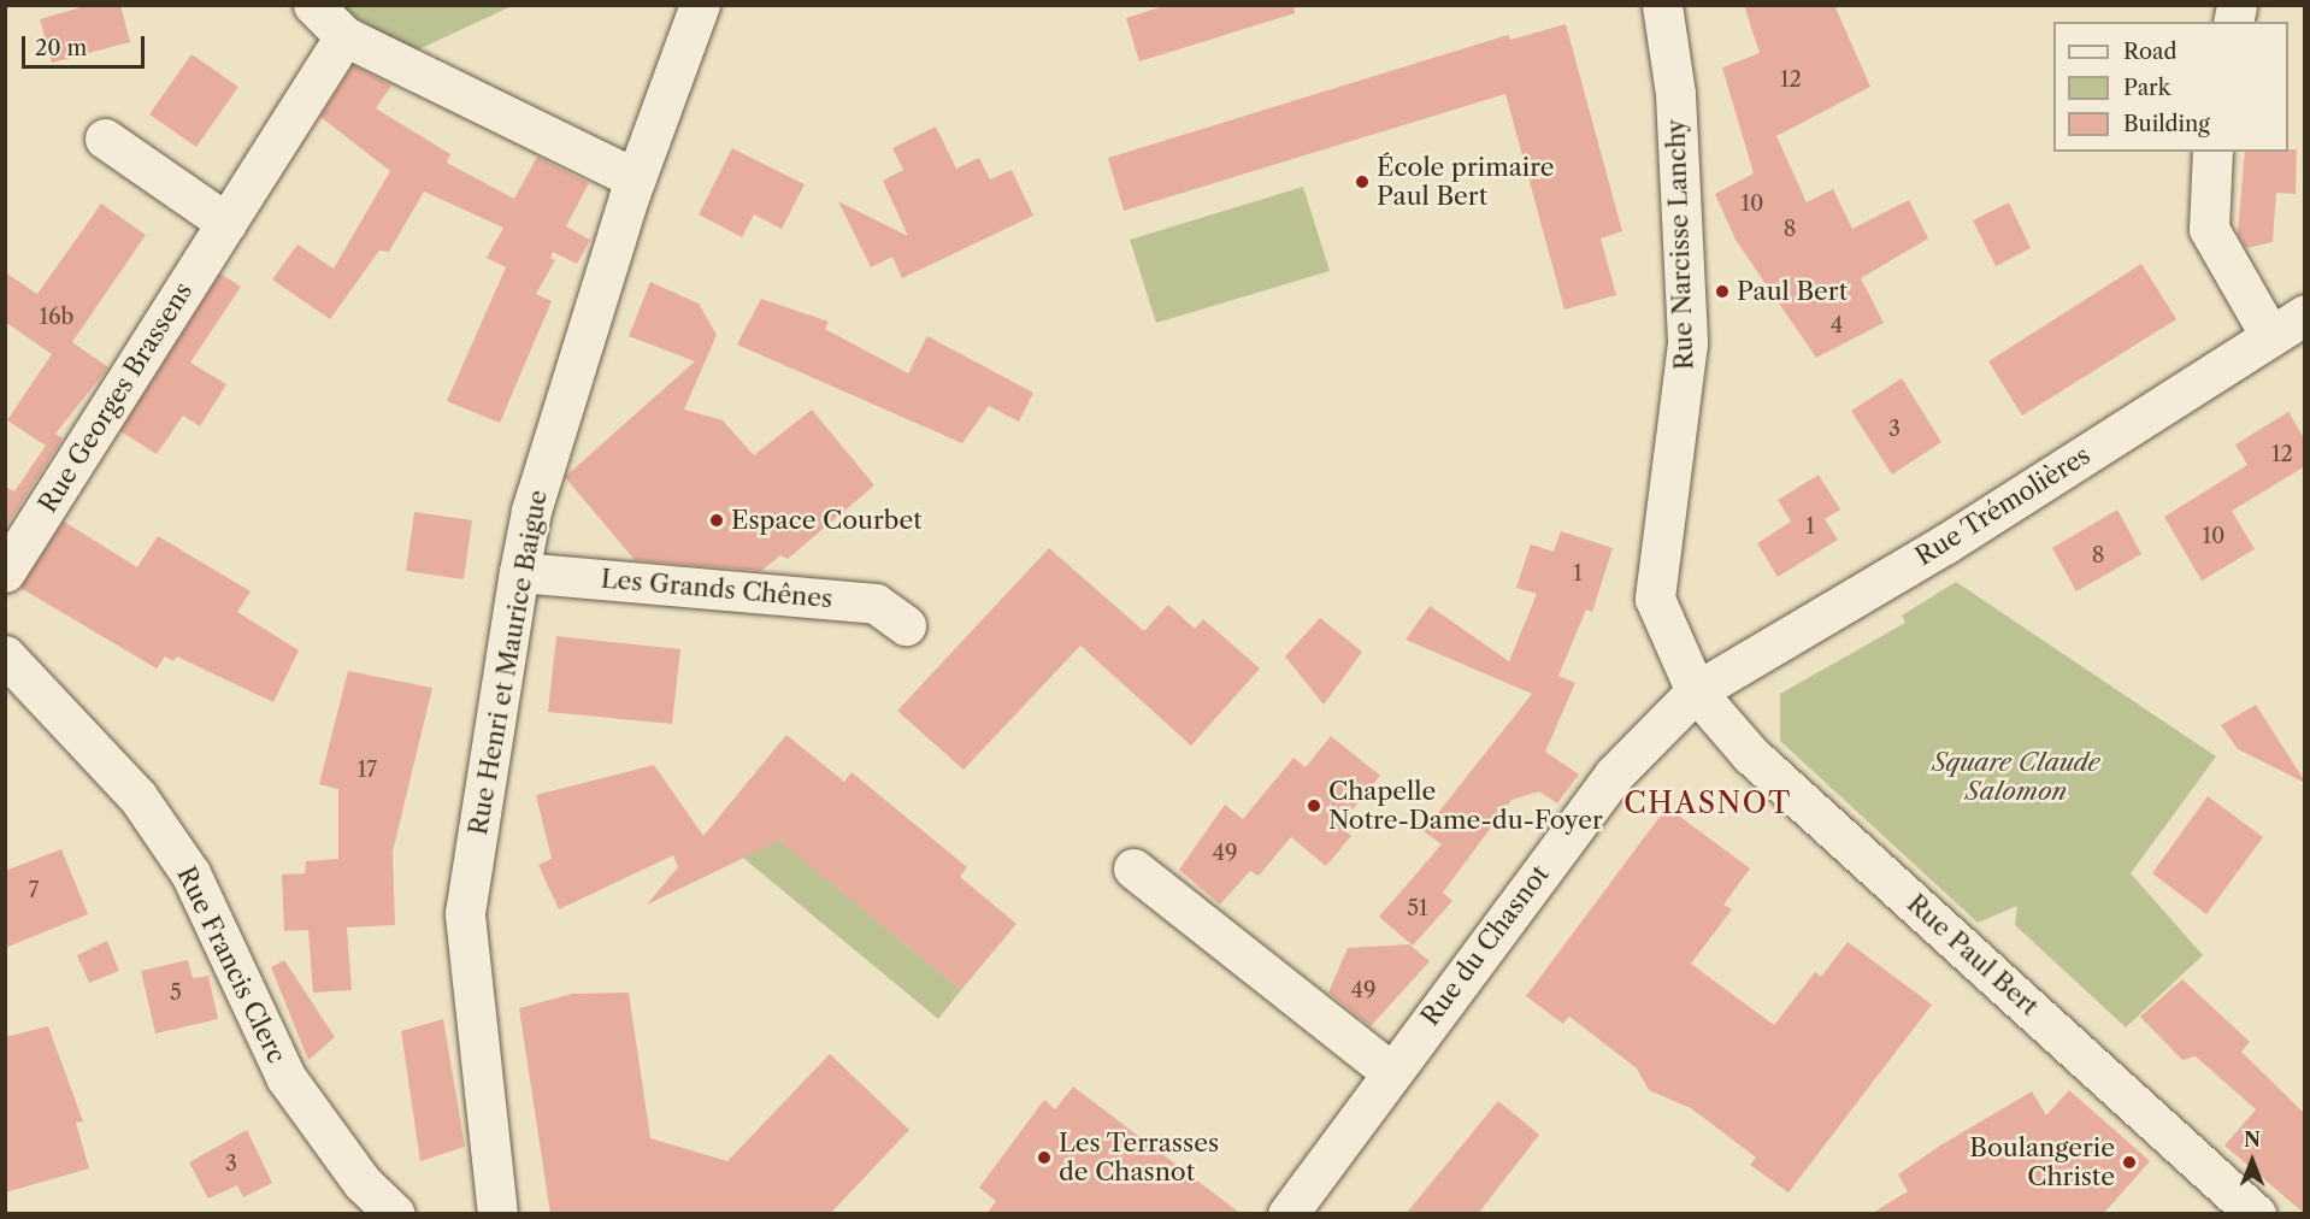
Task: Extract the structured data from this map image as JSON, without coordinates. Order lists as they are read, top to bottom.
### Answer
{
  "streets": {
    "street": [
      "Rue Narcisse Lanchy",
      "Rue Georges Brassens",
      "Rue Trémolières",
      "Les Grands Chênes",
      "Rue Henri et Maurice Baigue",
      "Rue du Chasnot",
      "Rue Paul Bert",
      "Rue Francis Clerc"
    ]
  },
  "crossings": [
    ["Rue Narcisse Lanchy", "Rue Trémolières"],
    ["Rue Narcisse Lanchy", "Rue du Chasnot"],
    ["Rue Narcisse Lanchy", "Rue Paul Bert"],
    ["Rue Trémolières", "Rue du Chasnot"],
    ["Rue Trémolières", "Rue Paul Bert"],
    ["Les Grands Chênes", "Rue Henri et Maurice Baigue"],
    ["Rue du Chasnot", "Rue Paul Bert"]
  ],
  "districts": ["CHASNOT"],
  "parks": ["Square Claude Salomon"],
  "places": [
    "École primaire Paul Bert",
    "Paul Bert",
    "Espace Courbet",
    "Chapelle Notre-Dame-du-Foyer",
    "Les Terrasses de Chasnot",
    "Boulangerie Christe"
  ],
  "house_numbers": [
    "12",
    "10",
    "8",
    "16b",
    "4",
    "3",
    "12",
    "1",
    "10",
    "8",
    "1",
    "17",
    "49",
    "7",
    "51",
    "49",
    "5",
    "3"
  ],
  "legend": ["Road", "Park", "Building"],
  "scale_bar": "20 m",
  "north": "top"
}
